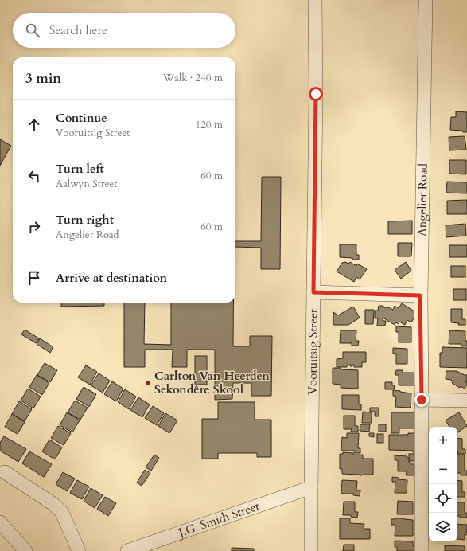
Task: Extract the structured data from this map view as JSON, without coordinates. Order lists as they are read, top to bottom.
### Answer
{
  "streets": {
    "street": ["Angelier Road", "Vooruitsig Street", "J.G. Smith Street"]
  },
  "crossings": [
    ["Vooruitsig Street", "J.G. Smith Street"]
  ],
  "places": ["Carlton Van Heerden Sekondêre Skool"],
  "page": {
    "search": "Search here",
    "heading": ["3 min", "Walk · 240 m"],
    "list": [
      ["Continue", "Vooruitsig Street", "120 m"],
      ["Turn left", "Aalwyn Street", "60 m"],
      ["Turn right", "Angelier Road", "60 m"],
      "Arrive at destination"
    ],
    "map_buttons": ["+", "−"]
  }
}
